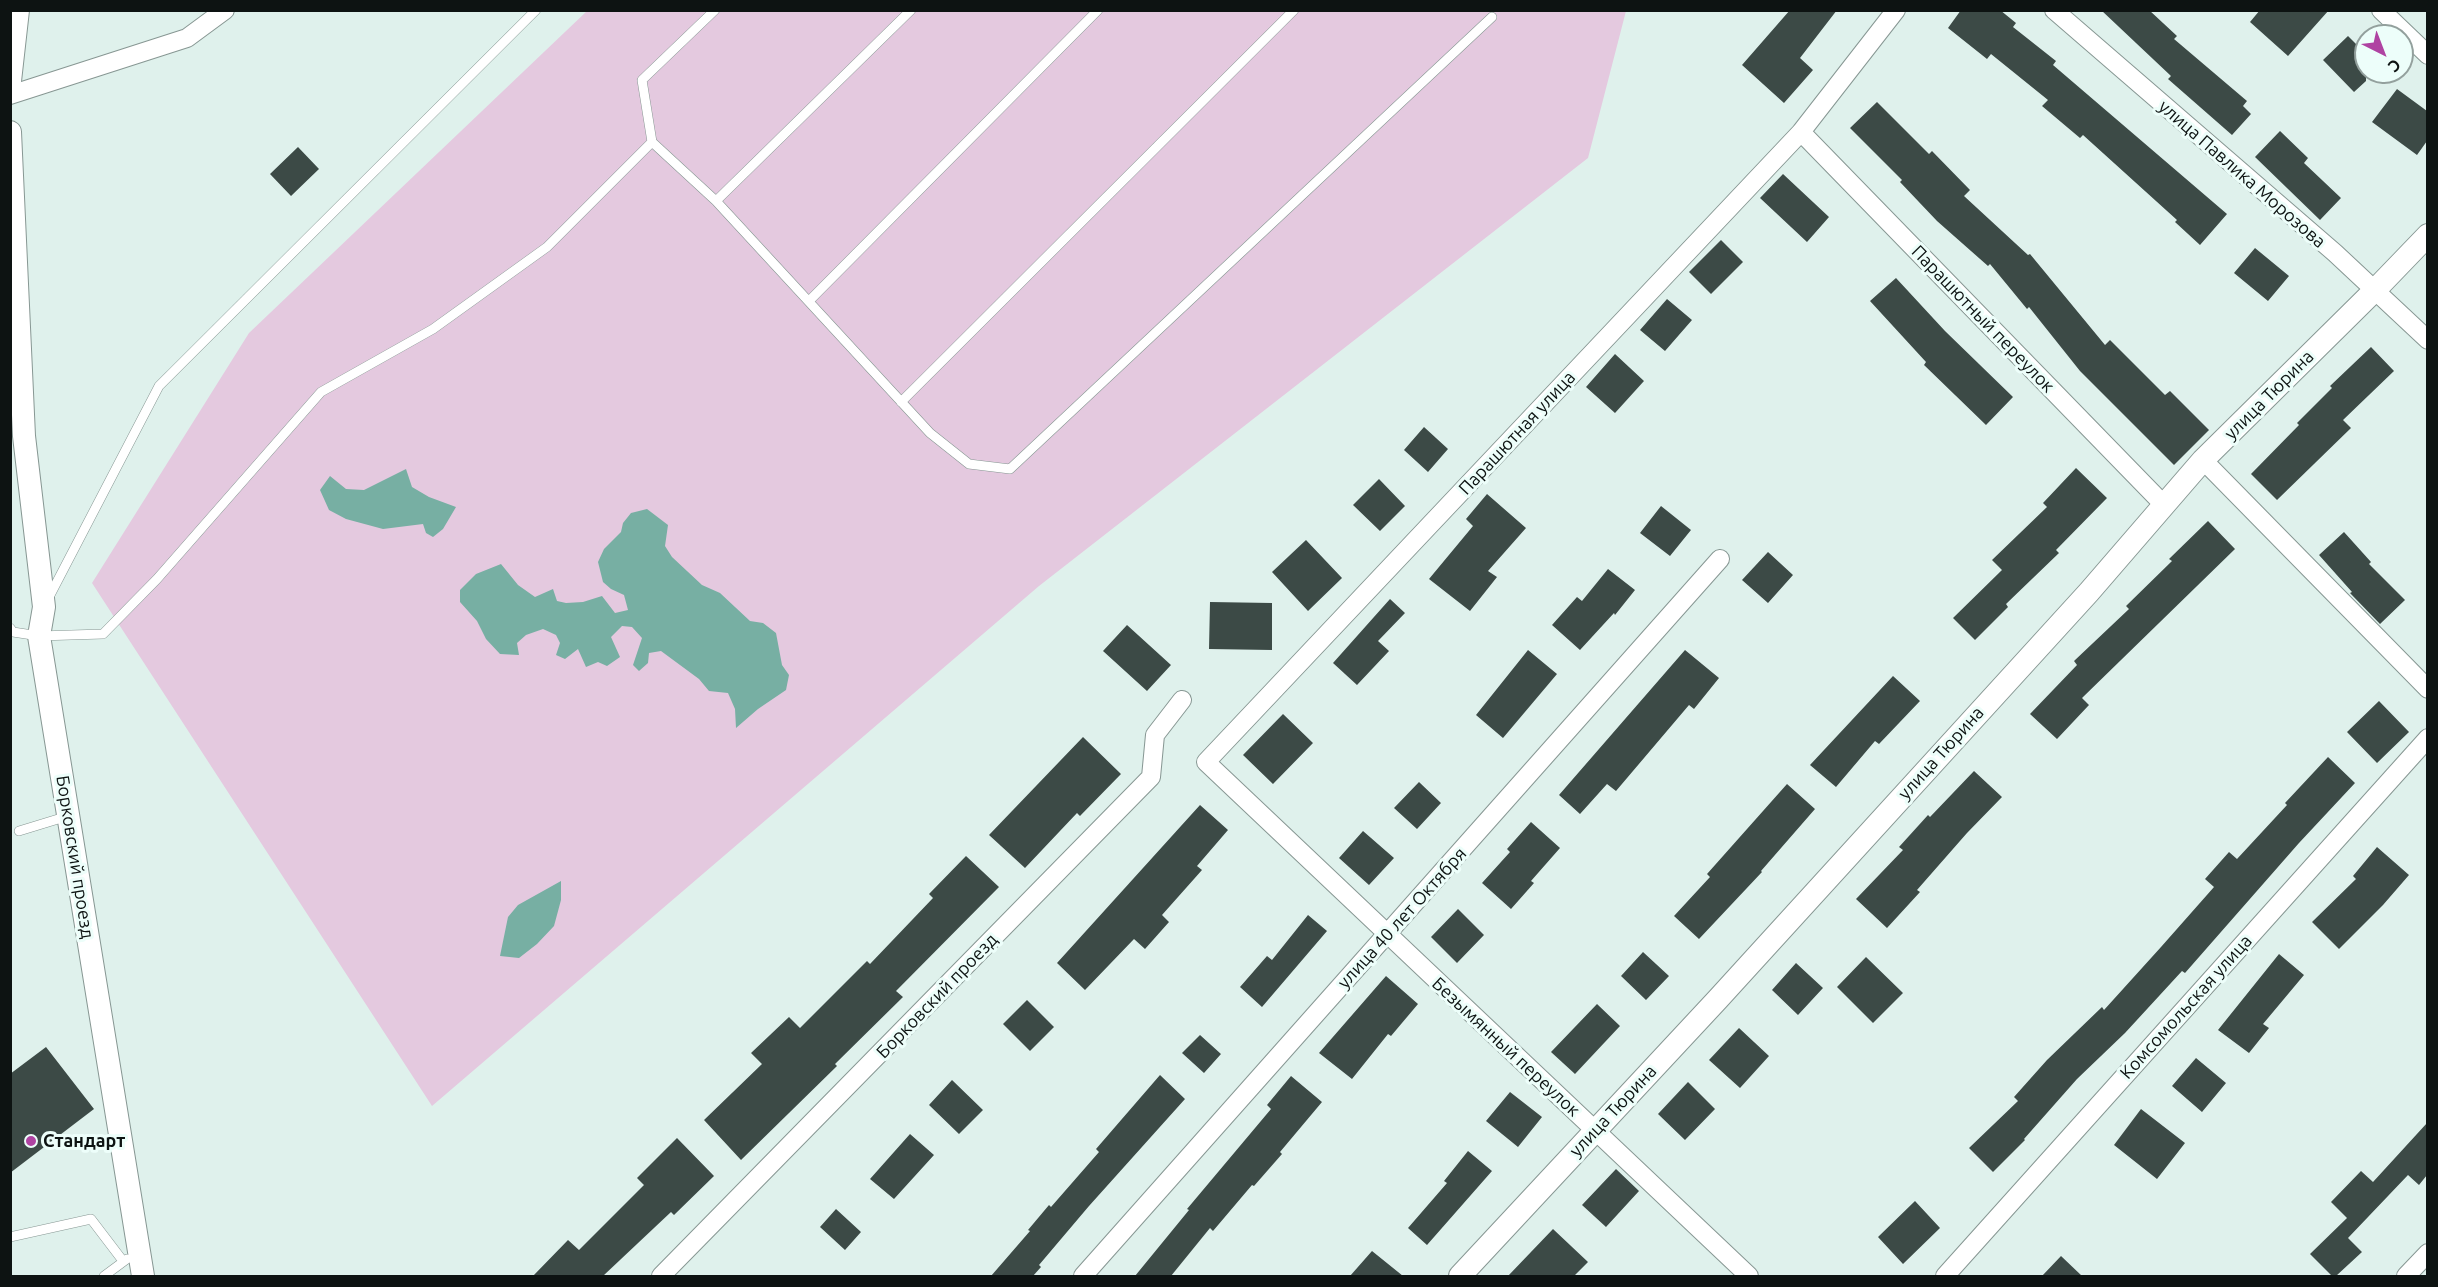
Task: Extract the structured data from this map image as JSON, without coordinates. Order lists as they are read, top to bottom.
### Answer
{
  "streets": {
    "street": [
      "улица Павлика Морозова",
      "Парашютный переулок",
      "улица Тюрина",
      "Парашютная улица",
      "Борковский проезд",
      "улица 40 лет Октября",
      "Комсомольская улица",
      "Безымянный переулок"
    ]
  },
  "crossings": [
    ["улица Павлика Морозова", "улица Тюрина"],
    ["Парашютный переулок", "улица Тюрина"],
    ["Парашютный переулок", "Парашютная улица"],
    ["улица Тюрина", "Безымянный переулок"],
    ["Парашютная улица", "Безымянный переулок"],
    ["улица 40 лет Октября", "Безымянный переулок"]
  ],
  "places": ["Стандарт"],
  "north": "bottom right"
}
